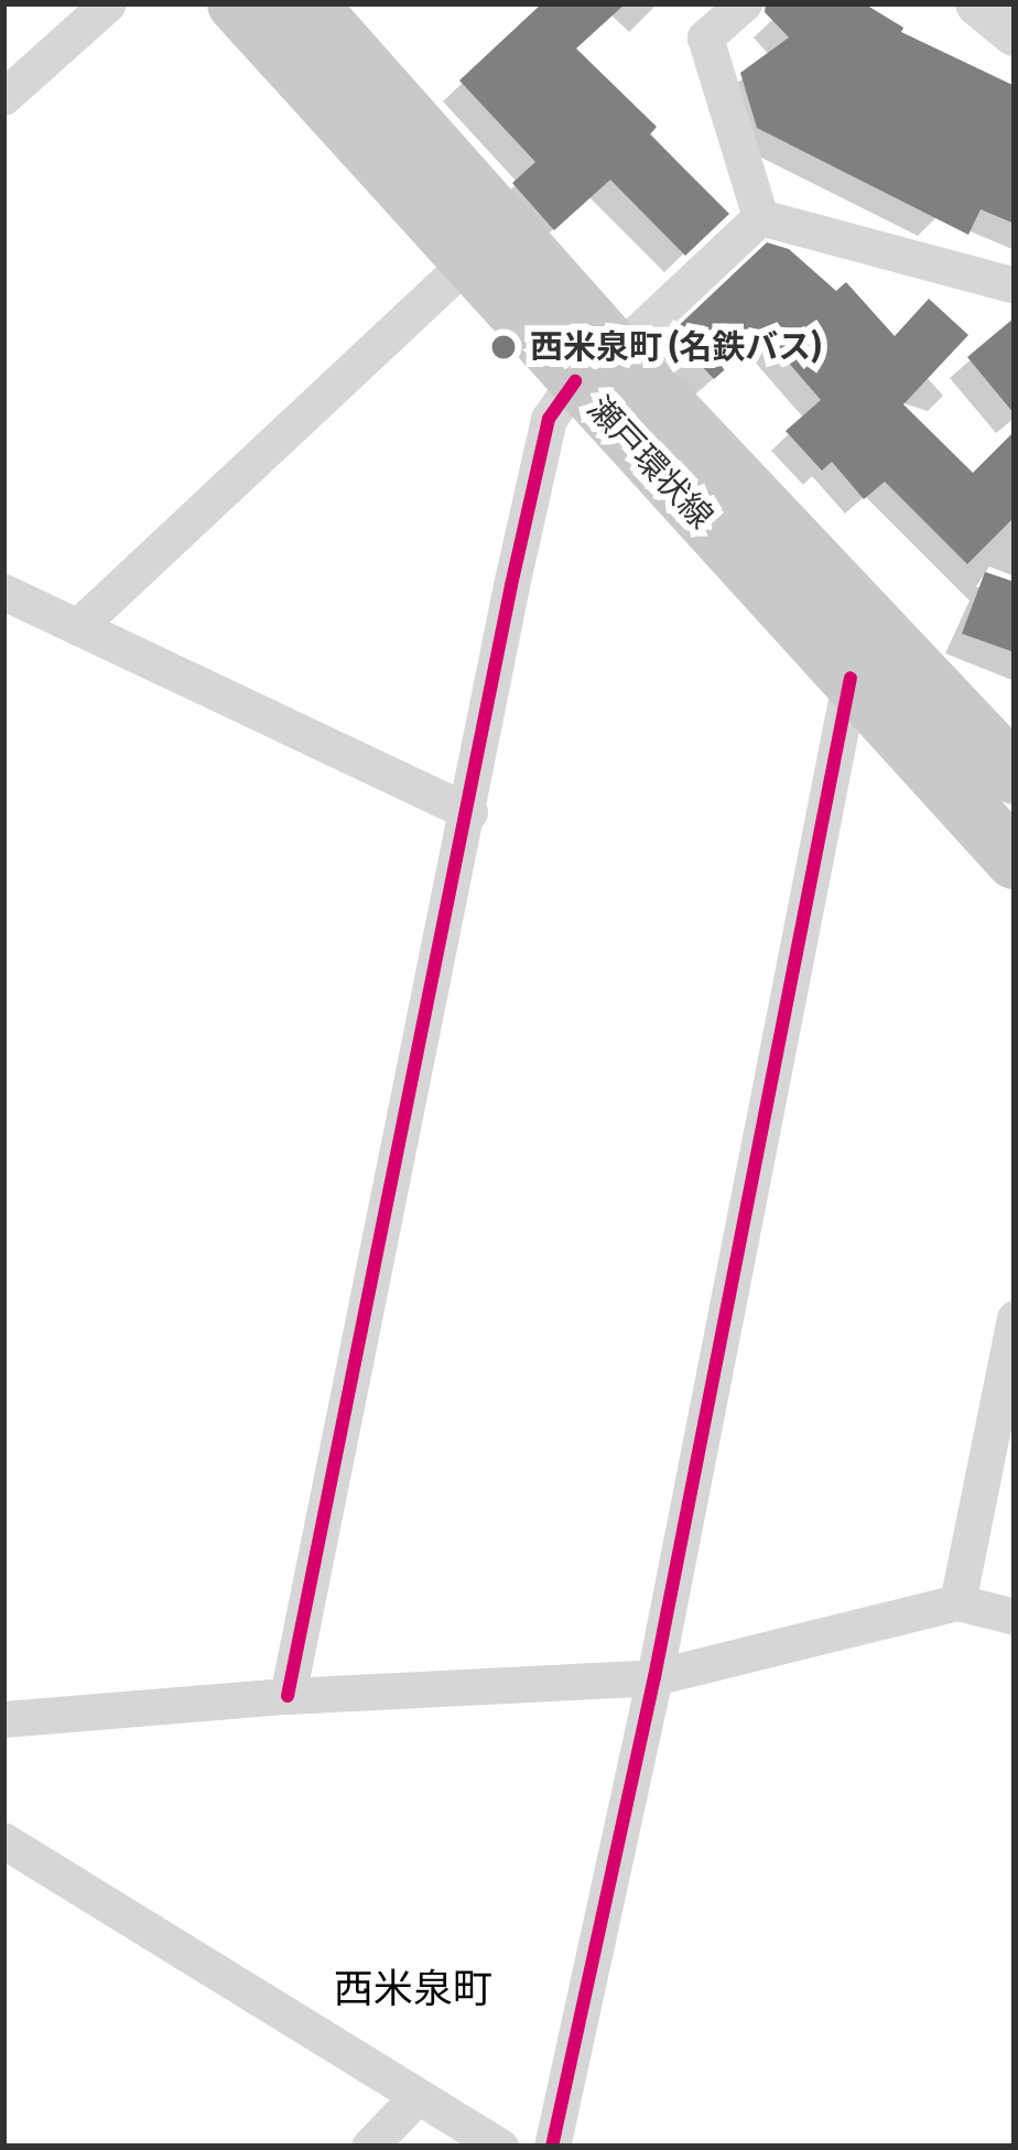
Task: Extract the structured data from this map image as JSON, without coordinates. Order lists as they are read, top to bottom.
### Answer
{
  "streets": {
    "main road": ["瀬戸環状線"]
  },
  "districts": ["西米泉町"],
  "places": ["西米泉町 (名鉄バス)"]
}
